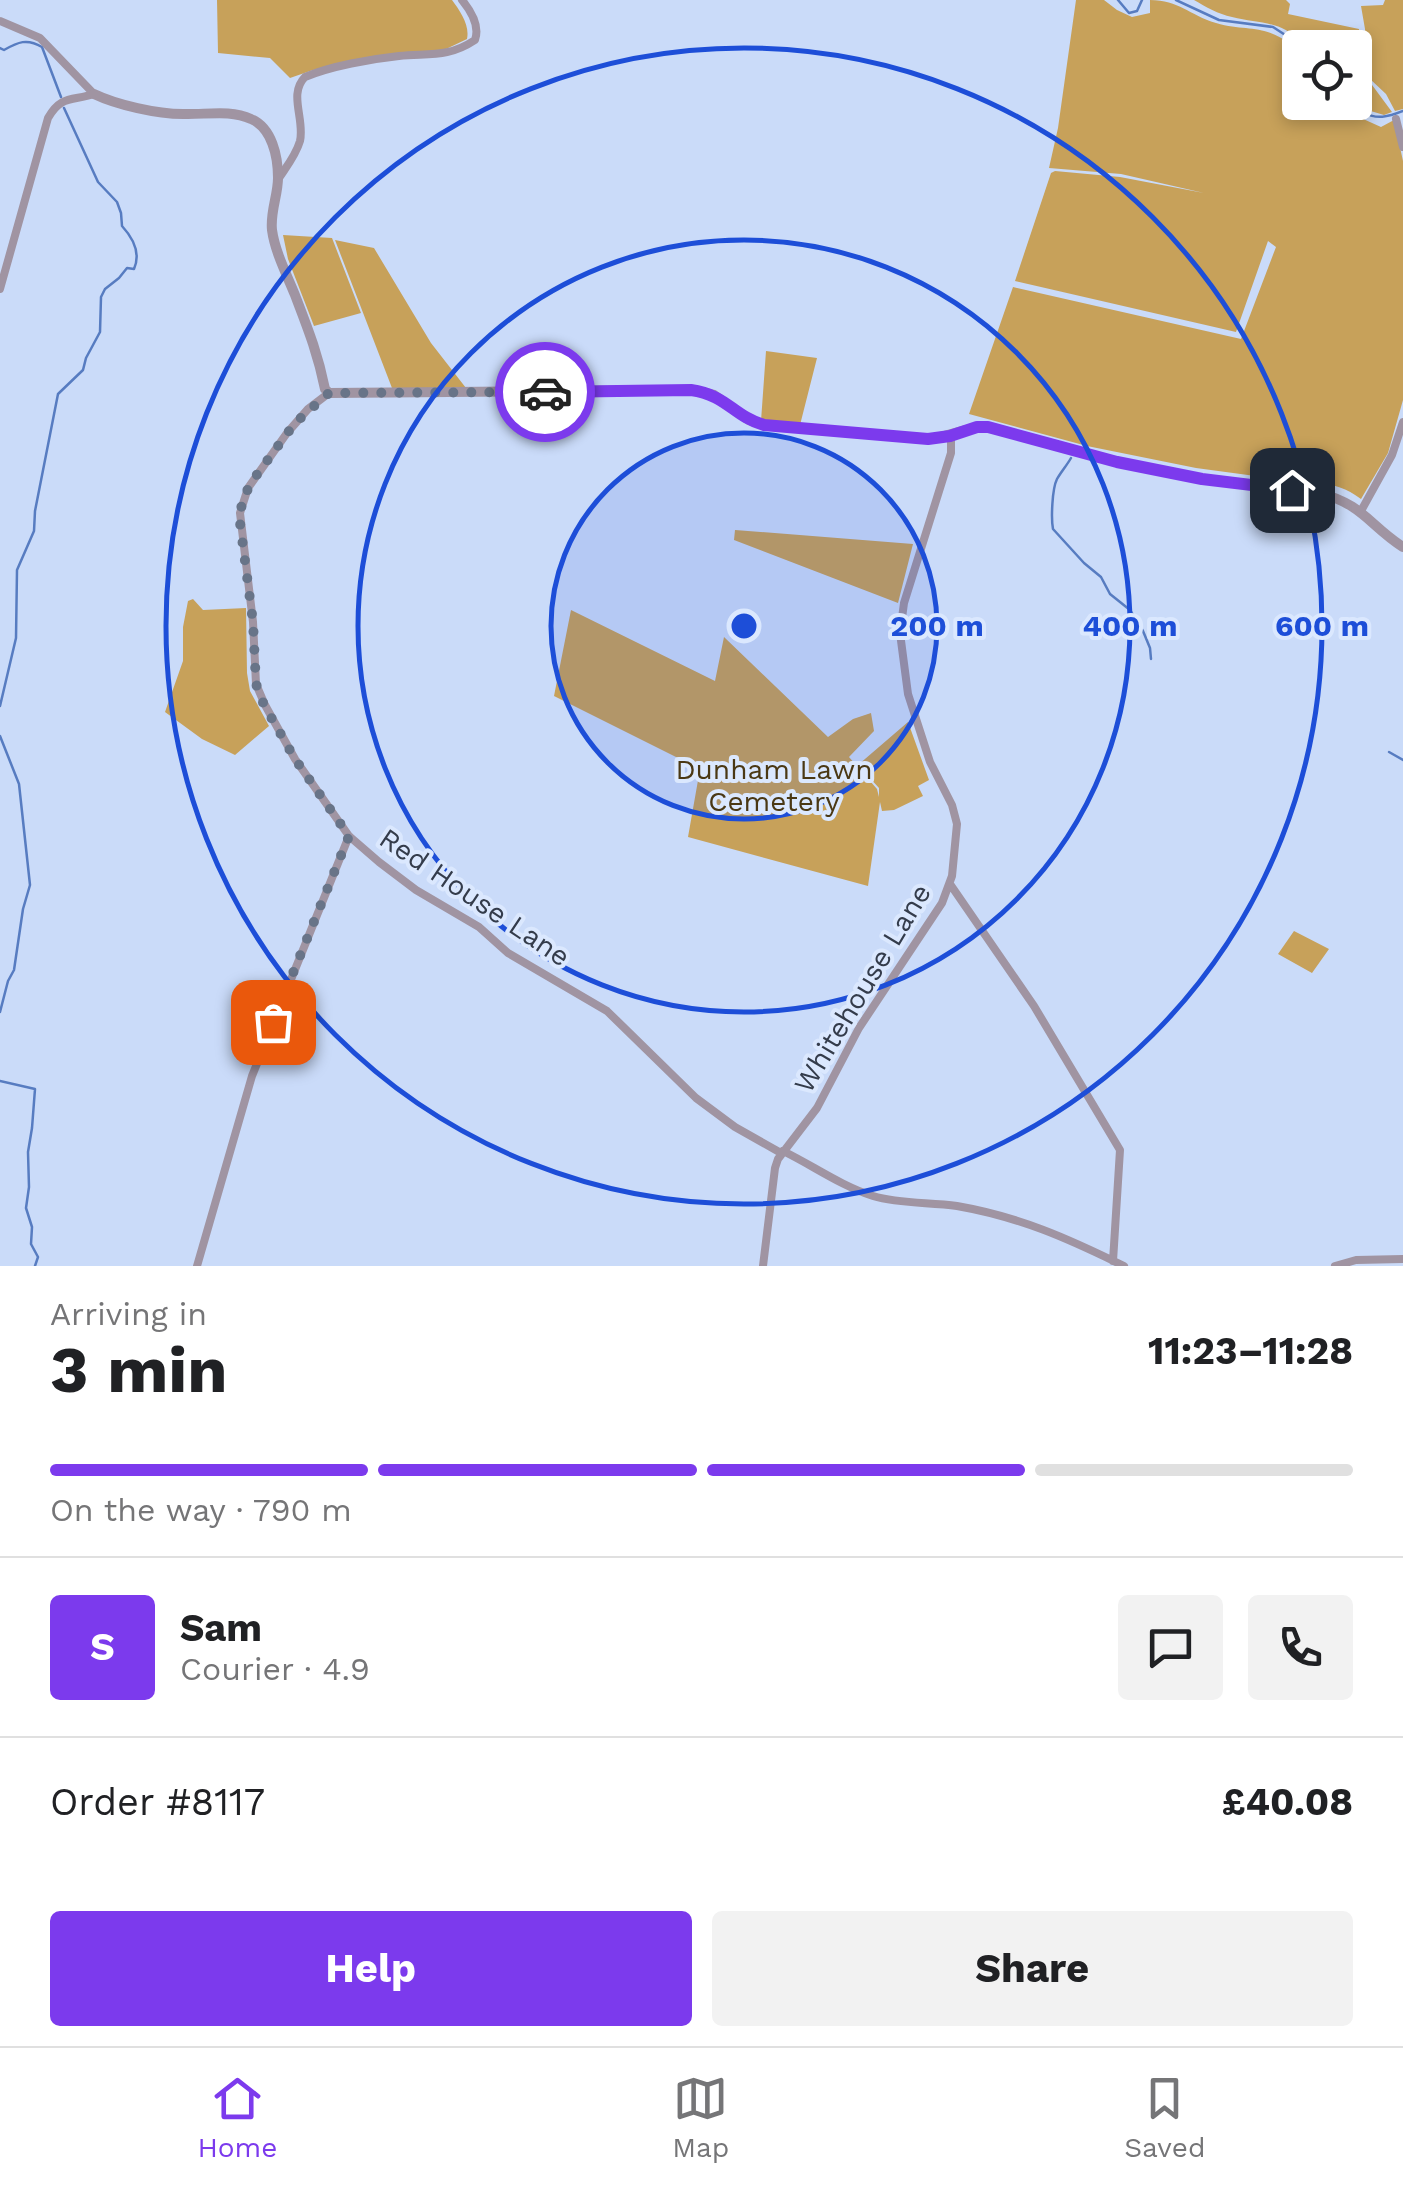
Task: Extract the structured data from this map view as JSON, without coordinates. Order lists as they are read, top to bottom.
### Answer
{
  "streets": {
    "street": ["Red House Lane", "Whitehouse Lane"]
  },
  "crossings": [
    ["Red House Lane", "Whitehouse Lane"]
  ],
  "parks": ["Dunham Lawn Cemetery"],
  "page": {
    "heading": ["3 min", "Arriving in", "11:23–11:28"],
    "panel": [
      "Sam",
      "Courier · 4.9",
      "Order #8117",
      "£40.08"
    ],
    "bar": "On the way · 790 m",
    "round": "S",
    "buttons": ["Help", "Share"],
    "tabs": ["Home", "Map", "Saved"]
  },
  "rings": ["200 m", "400 m", "600 m"]
}
